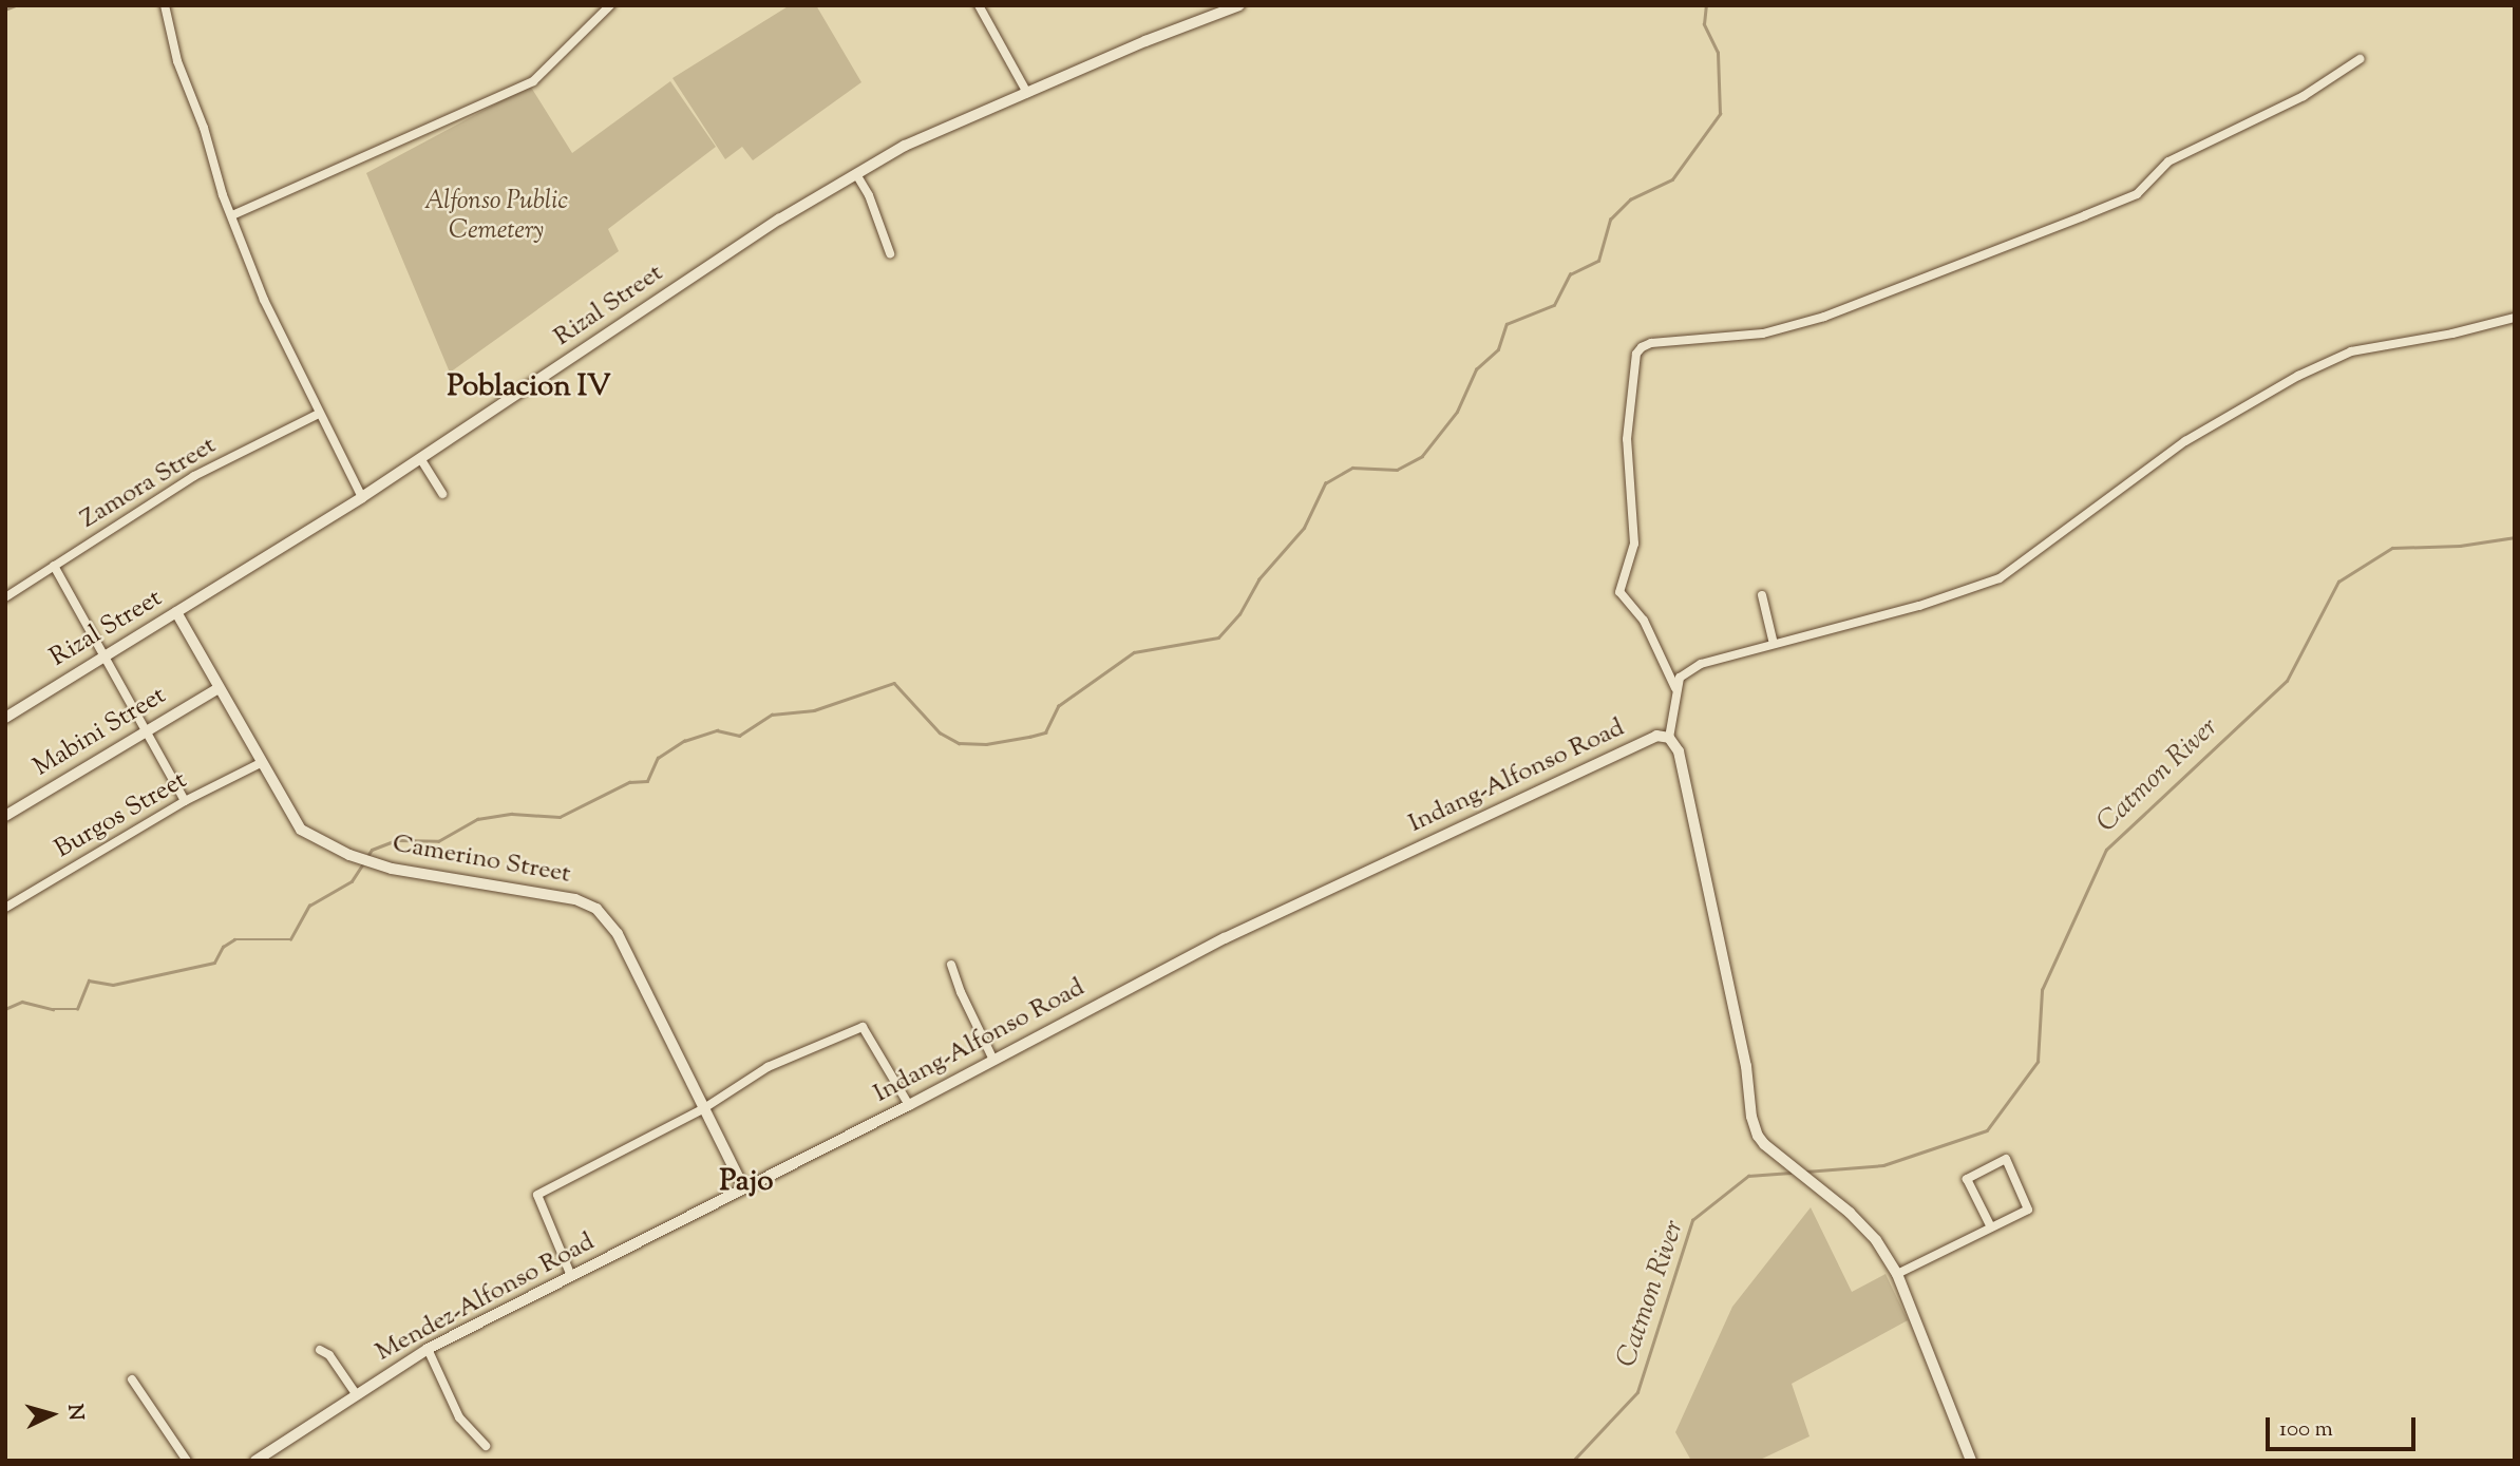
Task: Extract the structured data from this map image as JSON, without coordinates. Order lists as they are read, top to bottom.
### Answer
{
  "streets": {
    "main road": [
      "Rizal Street",
      "Mabini Street",
      "Indang-Alfonso Road",
      "Camerino Street",
      "Mendez-Alfonso Road"
    ],
    "street": ["Zamora Street", "Burgos Street"]
  },
  "crossings": [
    ["Rizal Street", "Camerino Street"],
    ["Mabini Street", "Camerino Street"],
    ["Indang-Alfonso Road", "Camerino Street"],
    ["Indang-Alfonso Road", "Mendez-Alfonso Road"],
    ["Burgos Street", "Camerino Street"],
    ["Camerino Street", "Mendez-Alfonso Road"]
  ],
  "districts": ["Poblacion IV", "Pajo"],
  "water": ["Catmon River"],
  "parks": ["Alfonso Public Cemetery"],
  "scale_bar": "100 m",
  "north": "right"
}
